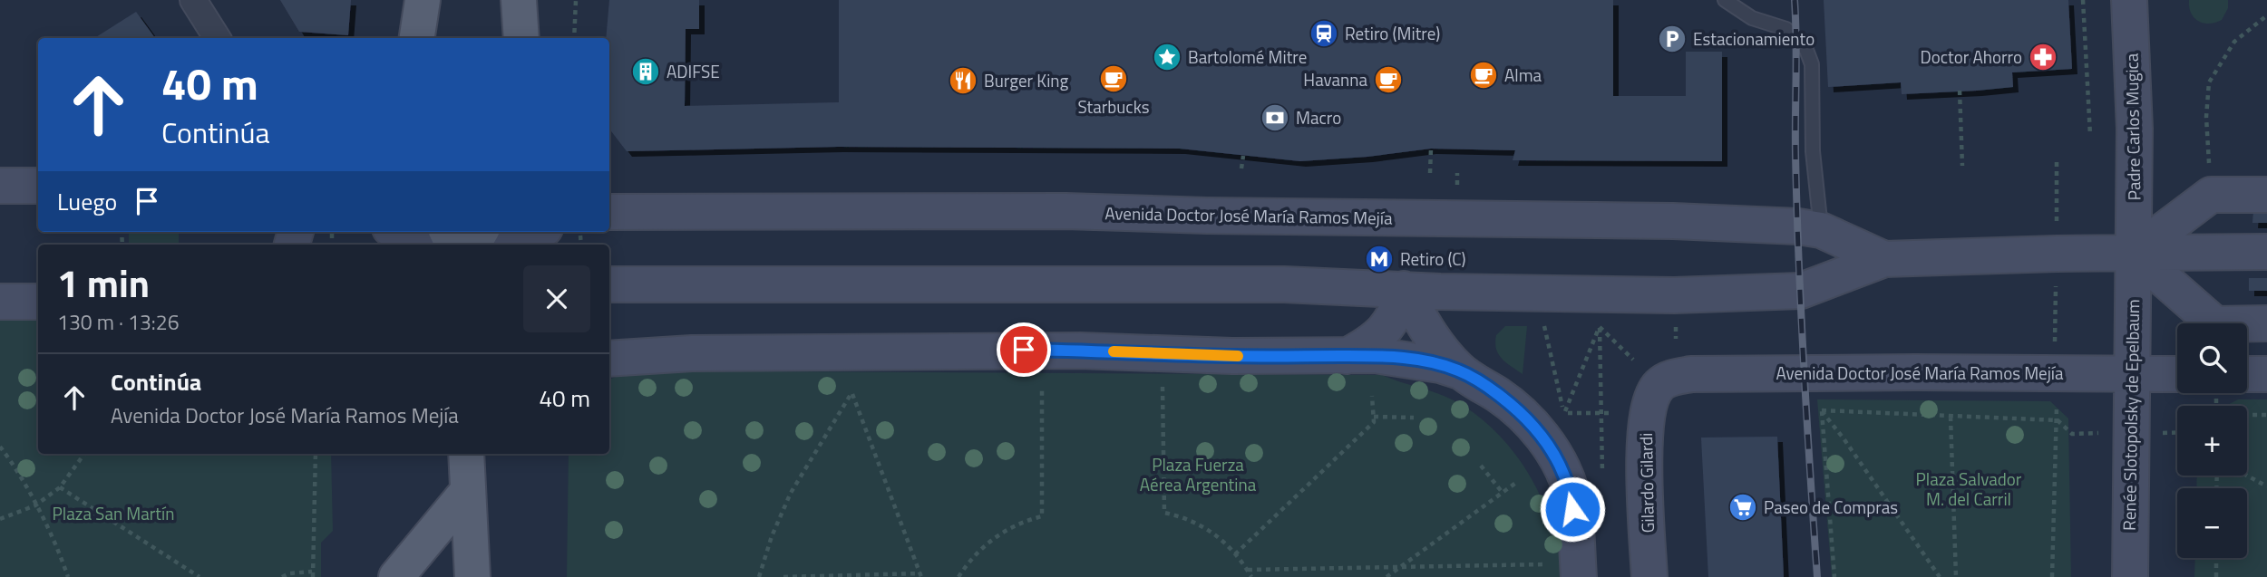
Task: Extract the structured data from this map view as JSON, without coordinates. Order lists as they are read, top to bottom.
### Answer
{
  "streets": {
    "main road": [
      "Padre Carlos Mugica",
      "Avenida Doctor José María Ramos Mejía",
      "Renée Slotopolsky de Epelbaum",
      "Gilardo Gilardi"
    ]
  },
  "crossings": [
    ["Padre Carlos Mugica", "Avenida Doctor José María Ramos Mejía"],
    ["Padre Carlos Mugica", "Renée Slotopolsky de Epelbaum"],
    ["Avenida Doctor José María Ramos Mejía", "Renée Slotopolsky de Epelbaum"],
    ["Avenida Doctor José María Ramos Mejía", "Gilardo Gilardi"]
  ],
  "parks": ["Plaza Fuerza Aérea Argentina", "Plaza Salvador M. del Carril", "Plaza San Martín"],
  "places": {
    "station": ["Retiro (Mitre)"],
    "parking": ["Estacionamiento"],
    "place": ["Bartolomé Mitre"],
    "pharmacy": ["Doctor Ahorro"],
    "building": ["ADIFSE"],
    "cafe": ["Alma", "Starbucks", "Havanna"],
    "restaurant": ["Burger King"],
    "bank": ["Macro"],
    "metro station": ["Retiro (C)"],
    "supermarket": ["Paseo de Compras"]
  },
  "page": {
    "turn": ["40 m", "Continúa"],
    "then": "Luego",
    "heading": ["1 min", "130 m · 13:26"],
    "map_buttons": ["+", "−"],
    "list": [
      {
        "name": "Continúa",
        "note": "Avenida Doctor José María Ramos Mejía",
        "value": "40 m"
      }
    ]
  }
}
